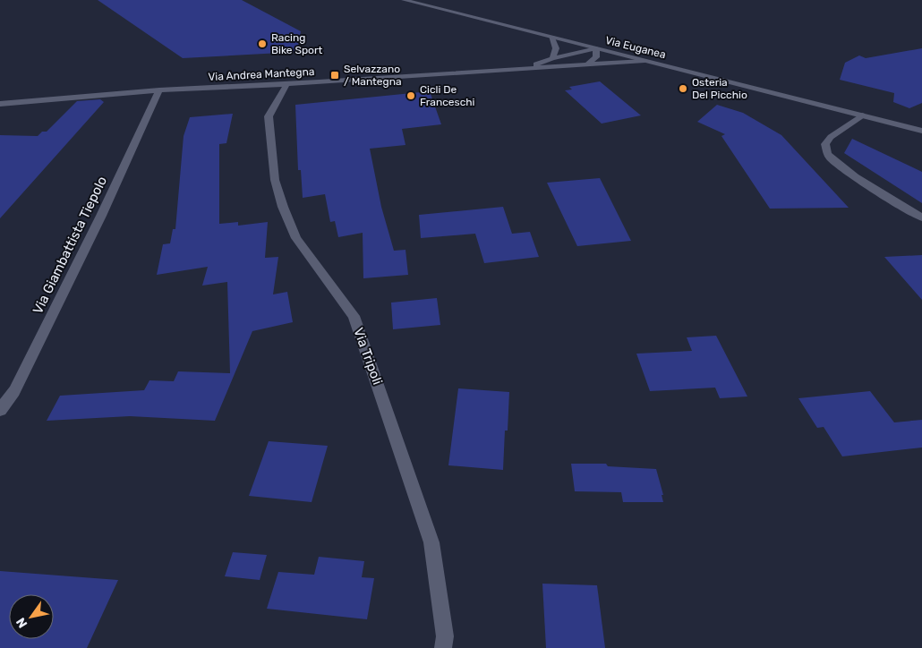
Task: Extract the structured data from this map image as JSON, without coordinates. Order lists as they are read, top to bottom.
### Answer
{
  "streets": {
    "street": [
      "Via Euganea",
      "Via Andrea Mantegna",
      "Via Giambattista Tiepolo",
      "Via Tripoli"
    ]
  },
  "crossings": [
    ["Via Euganea", "Via Andrea Mantegna"],
    ["Via Andrea Mantegna", "Via Giambattista Tiepolo"],
    ["Via Andrea Mantegna", "Via Tripoli"]
  ],
  "places": {
    "other": ["Racing Bike Sport", "Osteria Del Picchio", "Cicli De Franceschi"],
    "transit": ["Selvazzano / Mantegna"]
  },
  "north": "bottom left"
}
